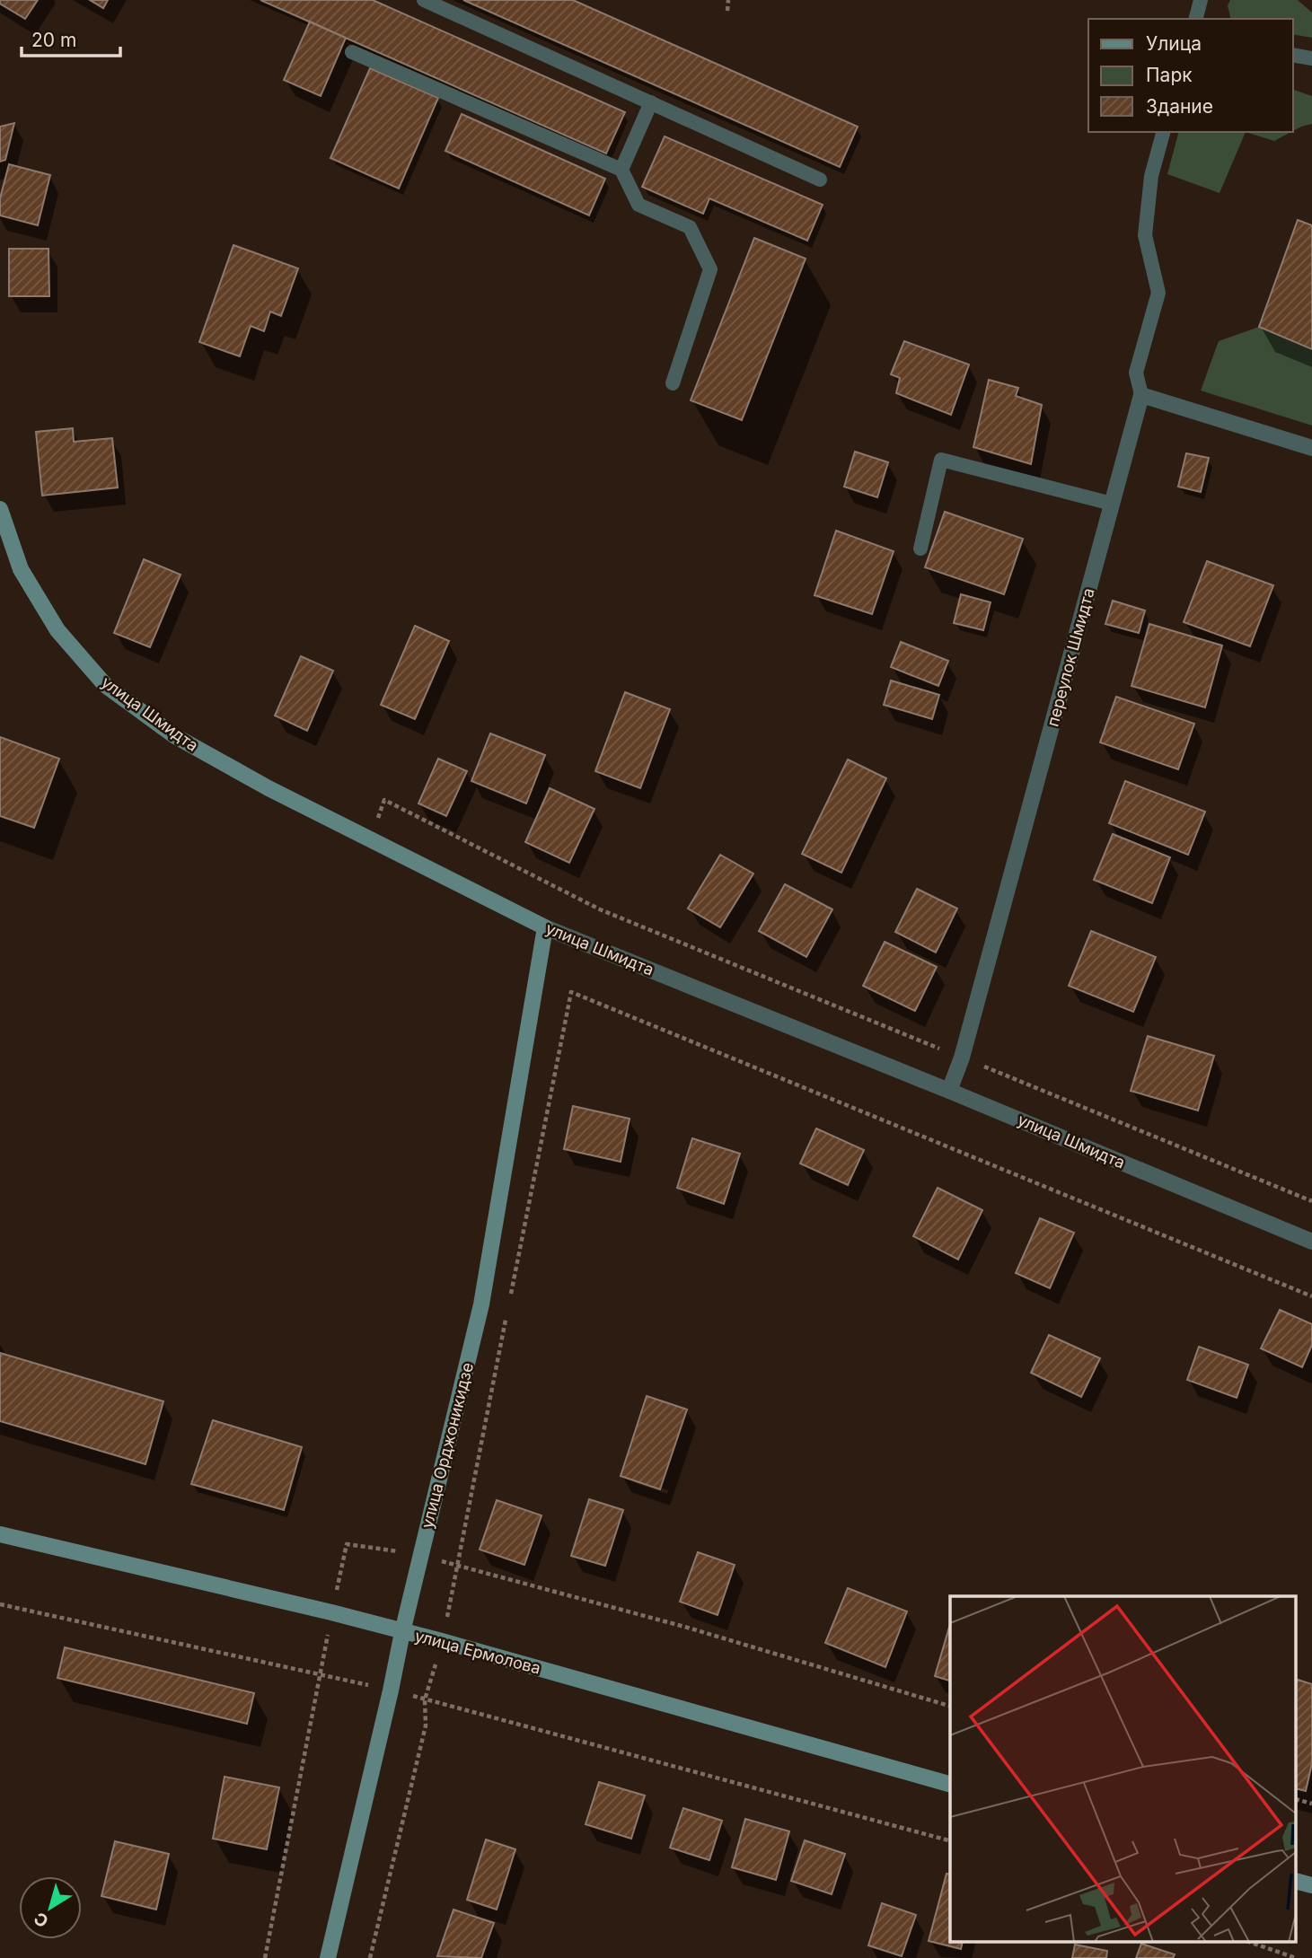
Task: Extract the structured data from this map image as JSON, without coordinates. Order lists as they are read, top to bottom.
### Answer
{
  "streets": {
    "street": [
      "переулок Шмидта",
      "улица Шмидта",
      "улица Орджоникидзе",
      "улица Ермолова"
    ]
  },
  "crossings": [
    ["переулок Шмидта", "улица Шмидта"],
    ["улица Шмидта", "улица Орджоникидзе"],
    ["улица Орджоникидзе", "улица Ермолова"]
  ],
  "legend": ["Улица", "Парк", "Здание"],
  "scale_bar": "20 m",
  "north": "bottom left"
}
